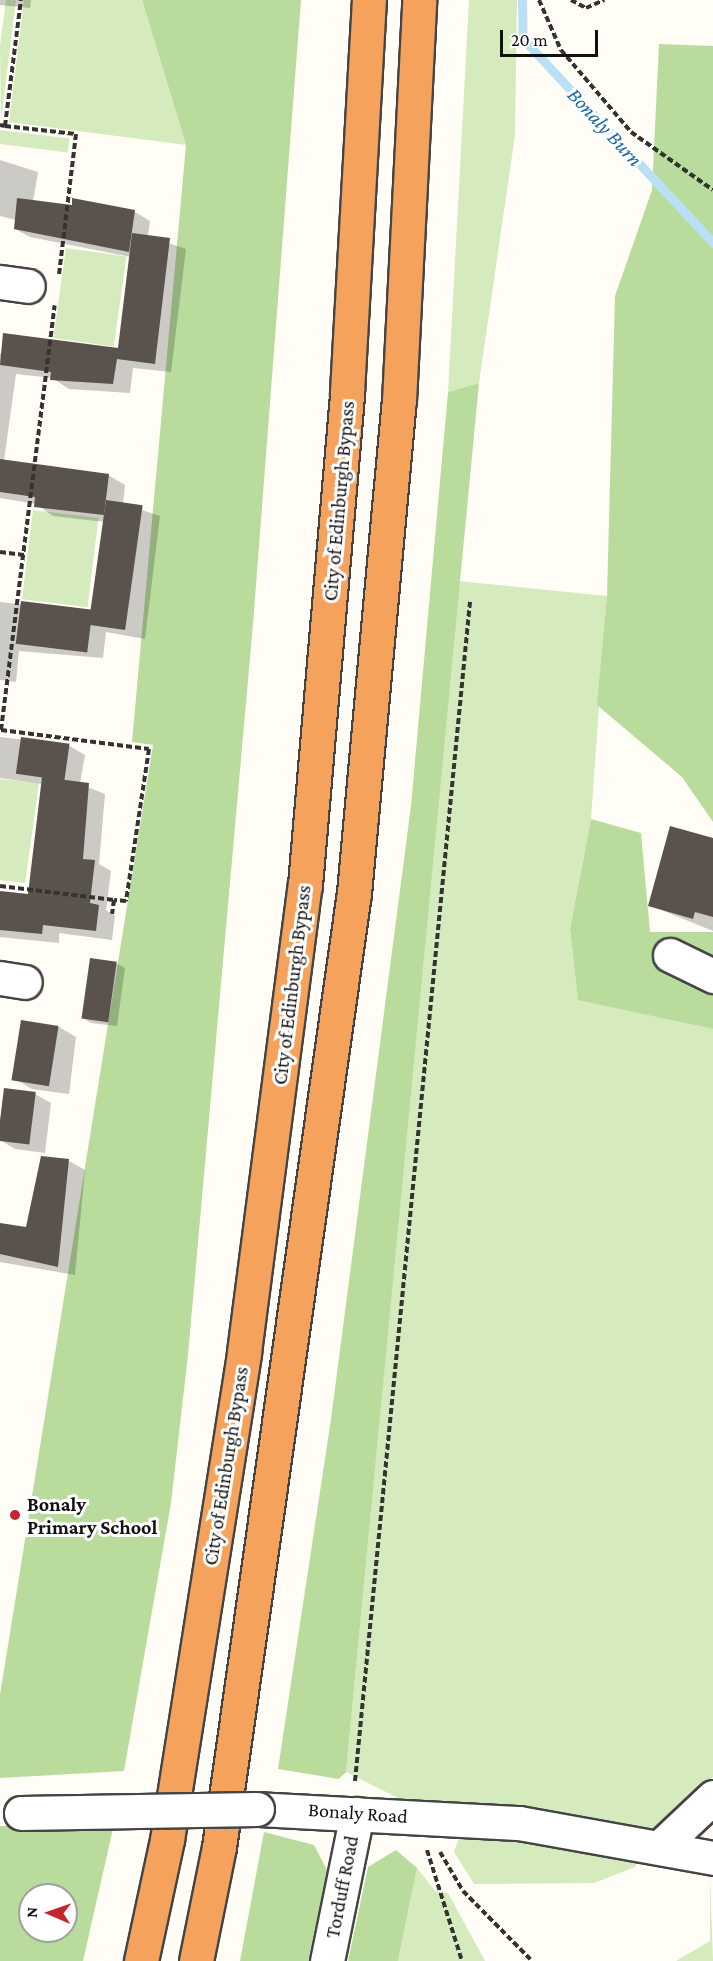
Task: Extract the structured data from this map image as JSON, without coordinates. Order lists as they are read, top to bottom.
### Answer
{
  "streets": {
    "highway": ["City of Edinburgh Bypass"],
    "street": ["Bonaly Road", "Torduff Road"]
  },
  "crossings": [
    ["Bonaly Road", "Torduff Road"]
  ],
  "water": ["Bonaly Burn"],
  "places": ["Bonaly Primary School"],
  "scale_bar": "20 m",
  "north": "left"
}
